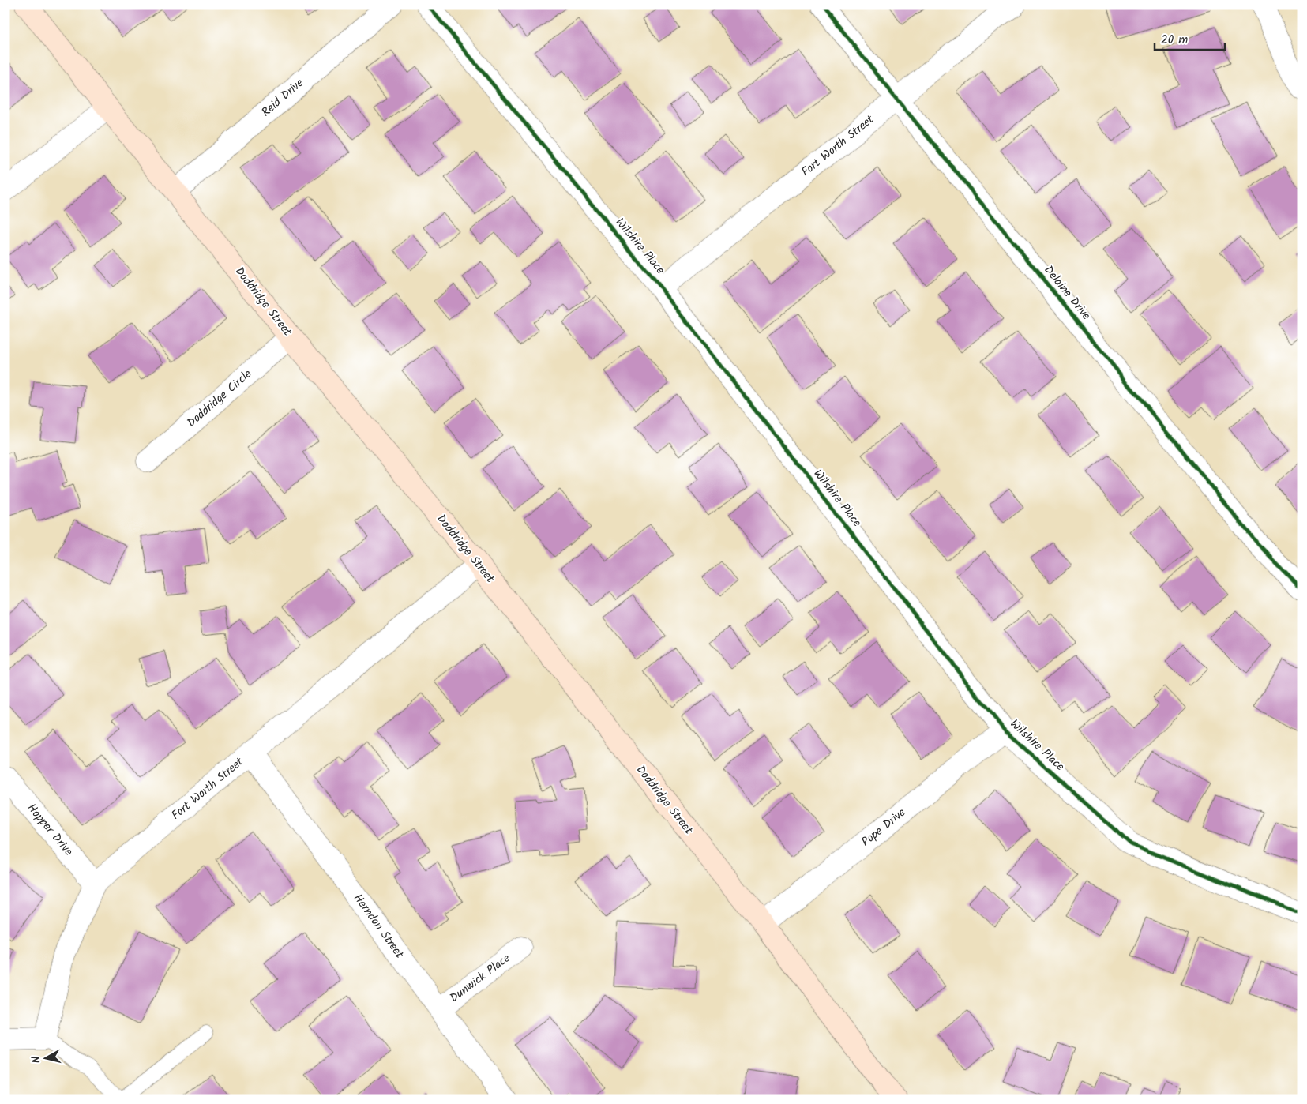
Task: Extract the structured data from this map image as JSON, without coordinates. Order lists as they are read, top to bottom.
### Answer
{
  "streets": {
    "main road": ["Doddridge Street"],
    "street": [
      "Reid Drive",
      "Fort Worth Street",
      "Wilshire Place",
      "Delaine Drive",
      "Doddridge Circle",
      "Pope Drive",
      "Hopper Drive",
      "Herndon Street",
      "Dunwick Place"
    ]
  },
  "crossings": [
    ["Reid Drive", "Doddridge Street"],
    ["Fort Worth Street", "Wilshire Place"],
    ["Fort Worth Street", "Delaine Drive"],
    ["Fort Worth Street", "Doddridge Street"],
    ["Fort Worth Street", "Hopper Drive"],
    ["Fort Worth Street", "Herndon Street"],
    ["Wilshire Place", "Pope Drive"],
    ["Doddridge Street", "Doddridge Circle"],
    ["Doddridge Street", "Pope Drive"],
    ["Herndon Street", "Dunwick Place"]
  ],
  "scale_bar": "20 m",
  "north": "left"
}
